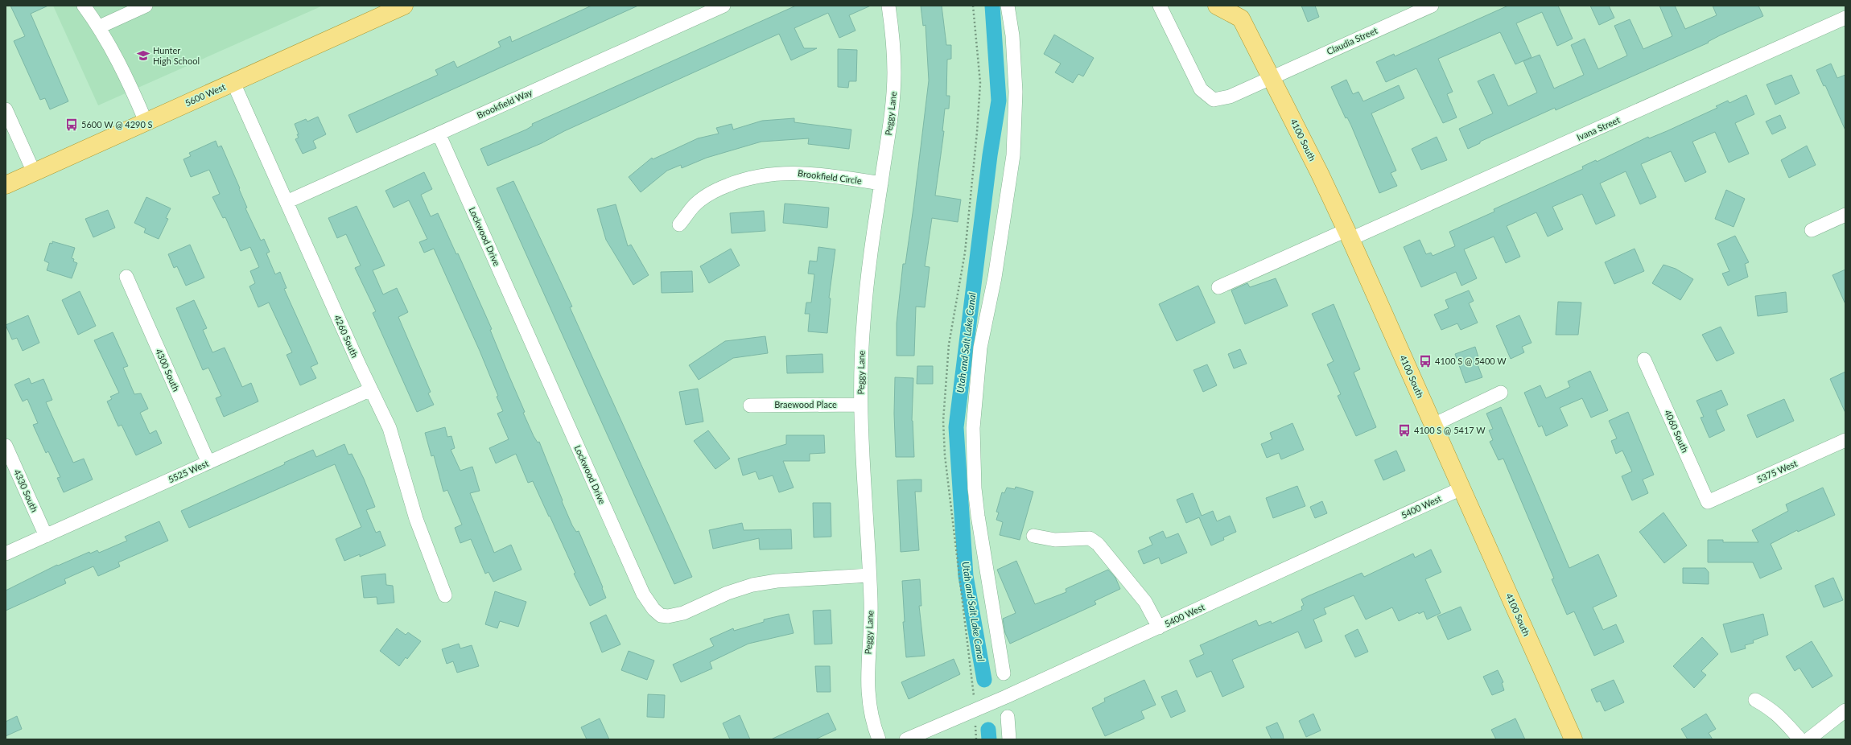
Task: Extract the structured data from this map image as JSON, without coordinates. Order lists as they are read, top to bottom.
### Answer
{
  "streets": {
    "main road": ["5600 West", "4100 South"],
    "street": [
      "Claudia Street",
      "Brookfield Way",
      "Peggy Lane",
      "Ivana Street",
      "Brookfield Circle",
      "Lockwood Drive",
      "4260 South",
      "4300 South",
      "Braewood Place",
      "4060 South",
      "5525 West",
      "5375 West",
      "4330 South",
      "5400 West"
    ]
  },
  "crossings": [
    ["Claudia Street", "4100 South"],
    ["5600 West", "4260 South"],
    ["Brookfield Way", "Lockwood Drive"],
    ["Brookfield Way", "4260 South"],
    ["Peggy Lane", "Brookfield Circle"],
    ["Peggy Lane", "Lockwood Drive"],
    ["Peggy Lane", "Braewood Place"],
    ["Ivana Street", "4100 South"],
    ["4100 South", "5400 West"],
    ["4260 South", "5525 West"],
    ["4300 South", "5525 West"],
    ["4060 South", "5375 West"],
    ["5525 West", "4330 South"]
  ],
  "water": ["Utah and Salt Lake Canal"],
  "places": {
    "school or university": ["Hunter High School"],
    "bus stop": ["5600 W @ 4290 S", "4100 S @ 5400 W", "4100 S @ 5417 W"]
  }
}
